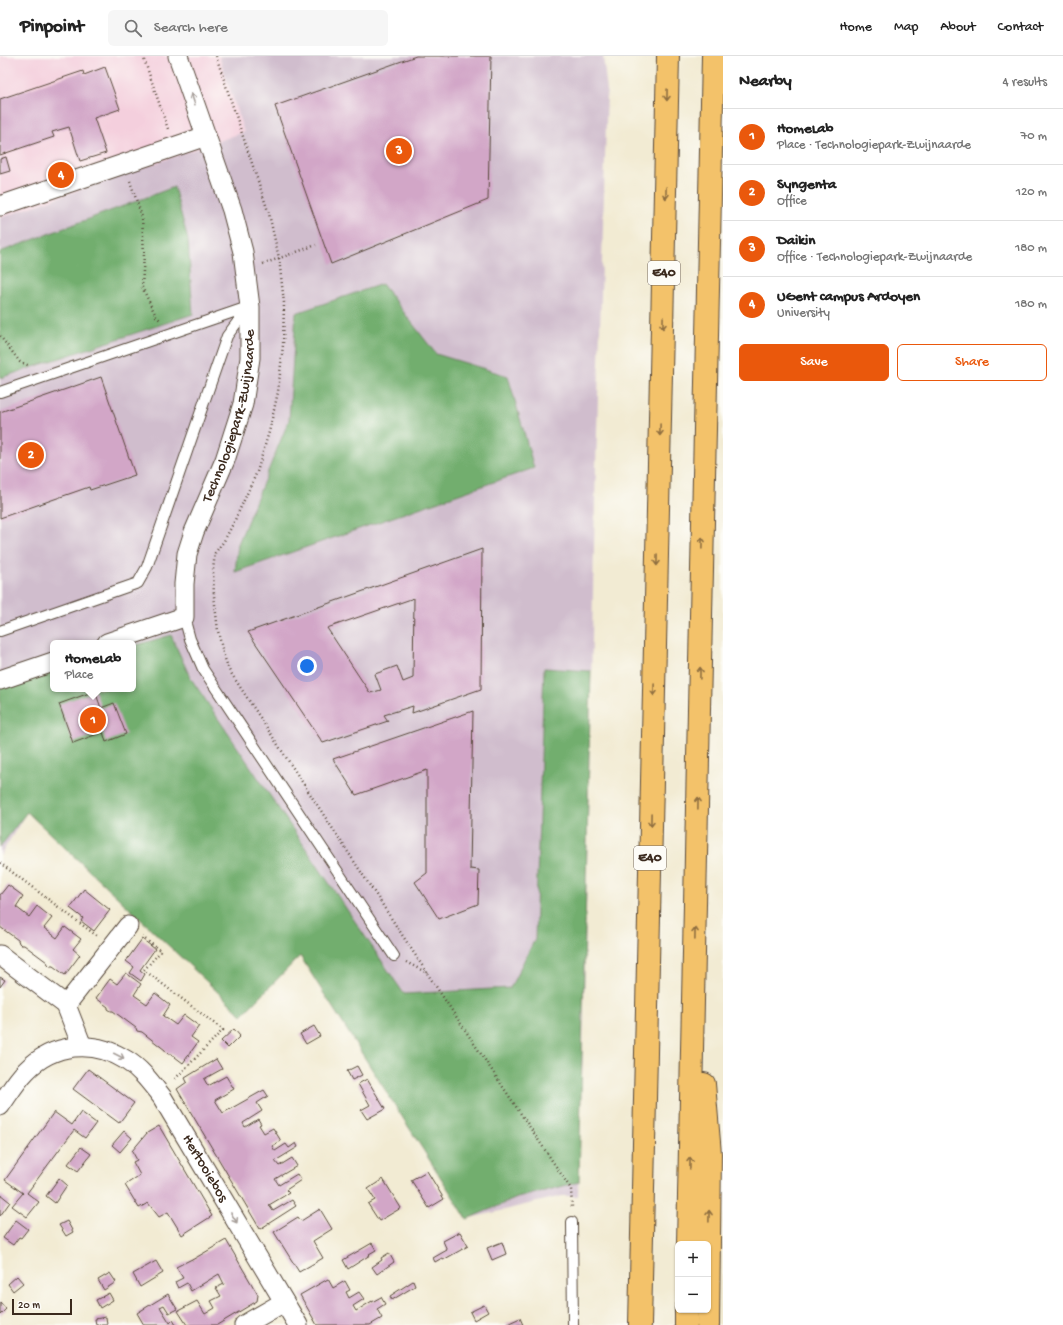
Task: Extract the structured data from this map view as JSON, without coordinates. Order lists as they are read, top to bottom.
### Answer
{
  "streets": {
    "highway": ["E40"],
    "street": ["Technologiepark-Zwijnaarde", "Hertooiebos"]
  },
  "one_way": ["Hertooiebos"],
  "scale_bar": "20 m",
  "page": {
    "header": "Pinpoint",
    "search": "Search here",
    "nav": [
      "Home",
      "Map",
      "About",
      "Contact"
    ],
    "heading": ["Nearby", "4 results"],
    "list": [
      {
        "mark": "1",
        "name": "HomeLab",
        "note": "Place · Technologiepark-Zwijnaarde",
        "value": "70 m"
      },
      {
        "mark": "2",
        "name": "Syngenta",
        "note": "Office",
        "value": "120 m"
      },
      {
        "mark": "3",
        "name": "Daikin",
        "note": "Office · Technologiepark-Zwijnaarde",
        "value": "180 m"
      },
      {
        "mark": "4",
        "name": "UGent campus Ardoyen",
        "note": "University",
        "value": "180 m"
      }
    ],
    "pins": [
      "3",
      "4",
      "2",
      "1"
    ],
    "buttons": ["Save", "Share"],
    "popup": ["HomeLab", "Place"],
    "map_buttons": ["+", "−"],
    "scale": "20 m"
  }
}
